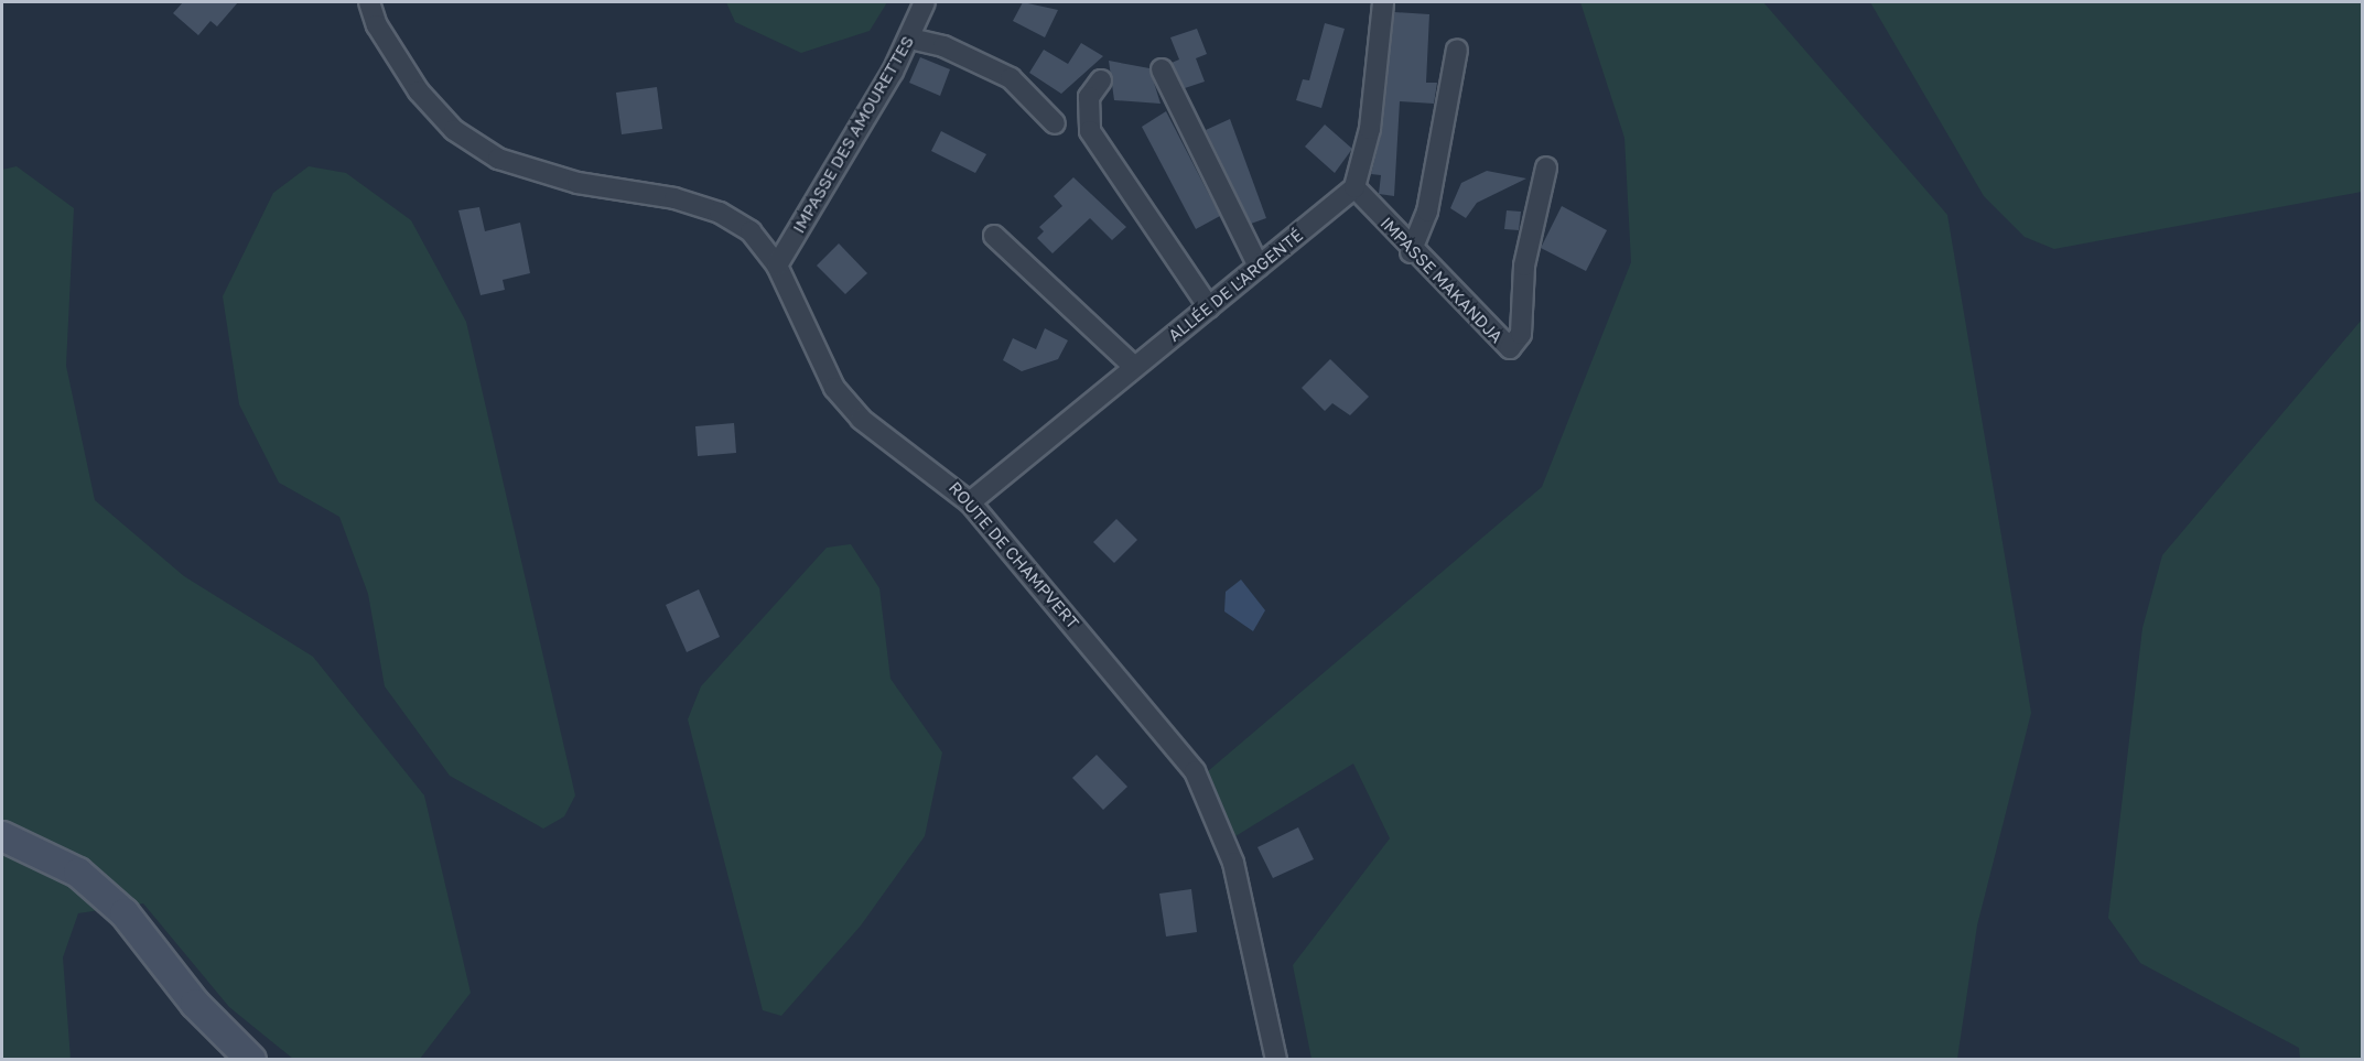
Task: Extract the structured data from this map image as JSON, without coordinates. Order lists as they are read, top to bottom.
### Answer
{
  "streets": {
    "street": [
      "IMPASSE DES AMOURETTES",
      "IMPASSE MAKANDJA",
      "ALLÉE DE L'ARGENTÉ",
      "ROUTE DE CHAMPVERT"
    ]
  },
  "crossings": [
    ["IMPASSE DES AMOURETTES", "ROUTE DE CHAMPVERT"],
    ["IMPASSE MAKANDJA", "ALLÉE DE L'ARGENTÉ"],
    ["ALLÉE DE L'ARGENTÉ", "ROUTE DE CHAMPVERT"]
  ]
}
